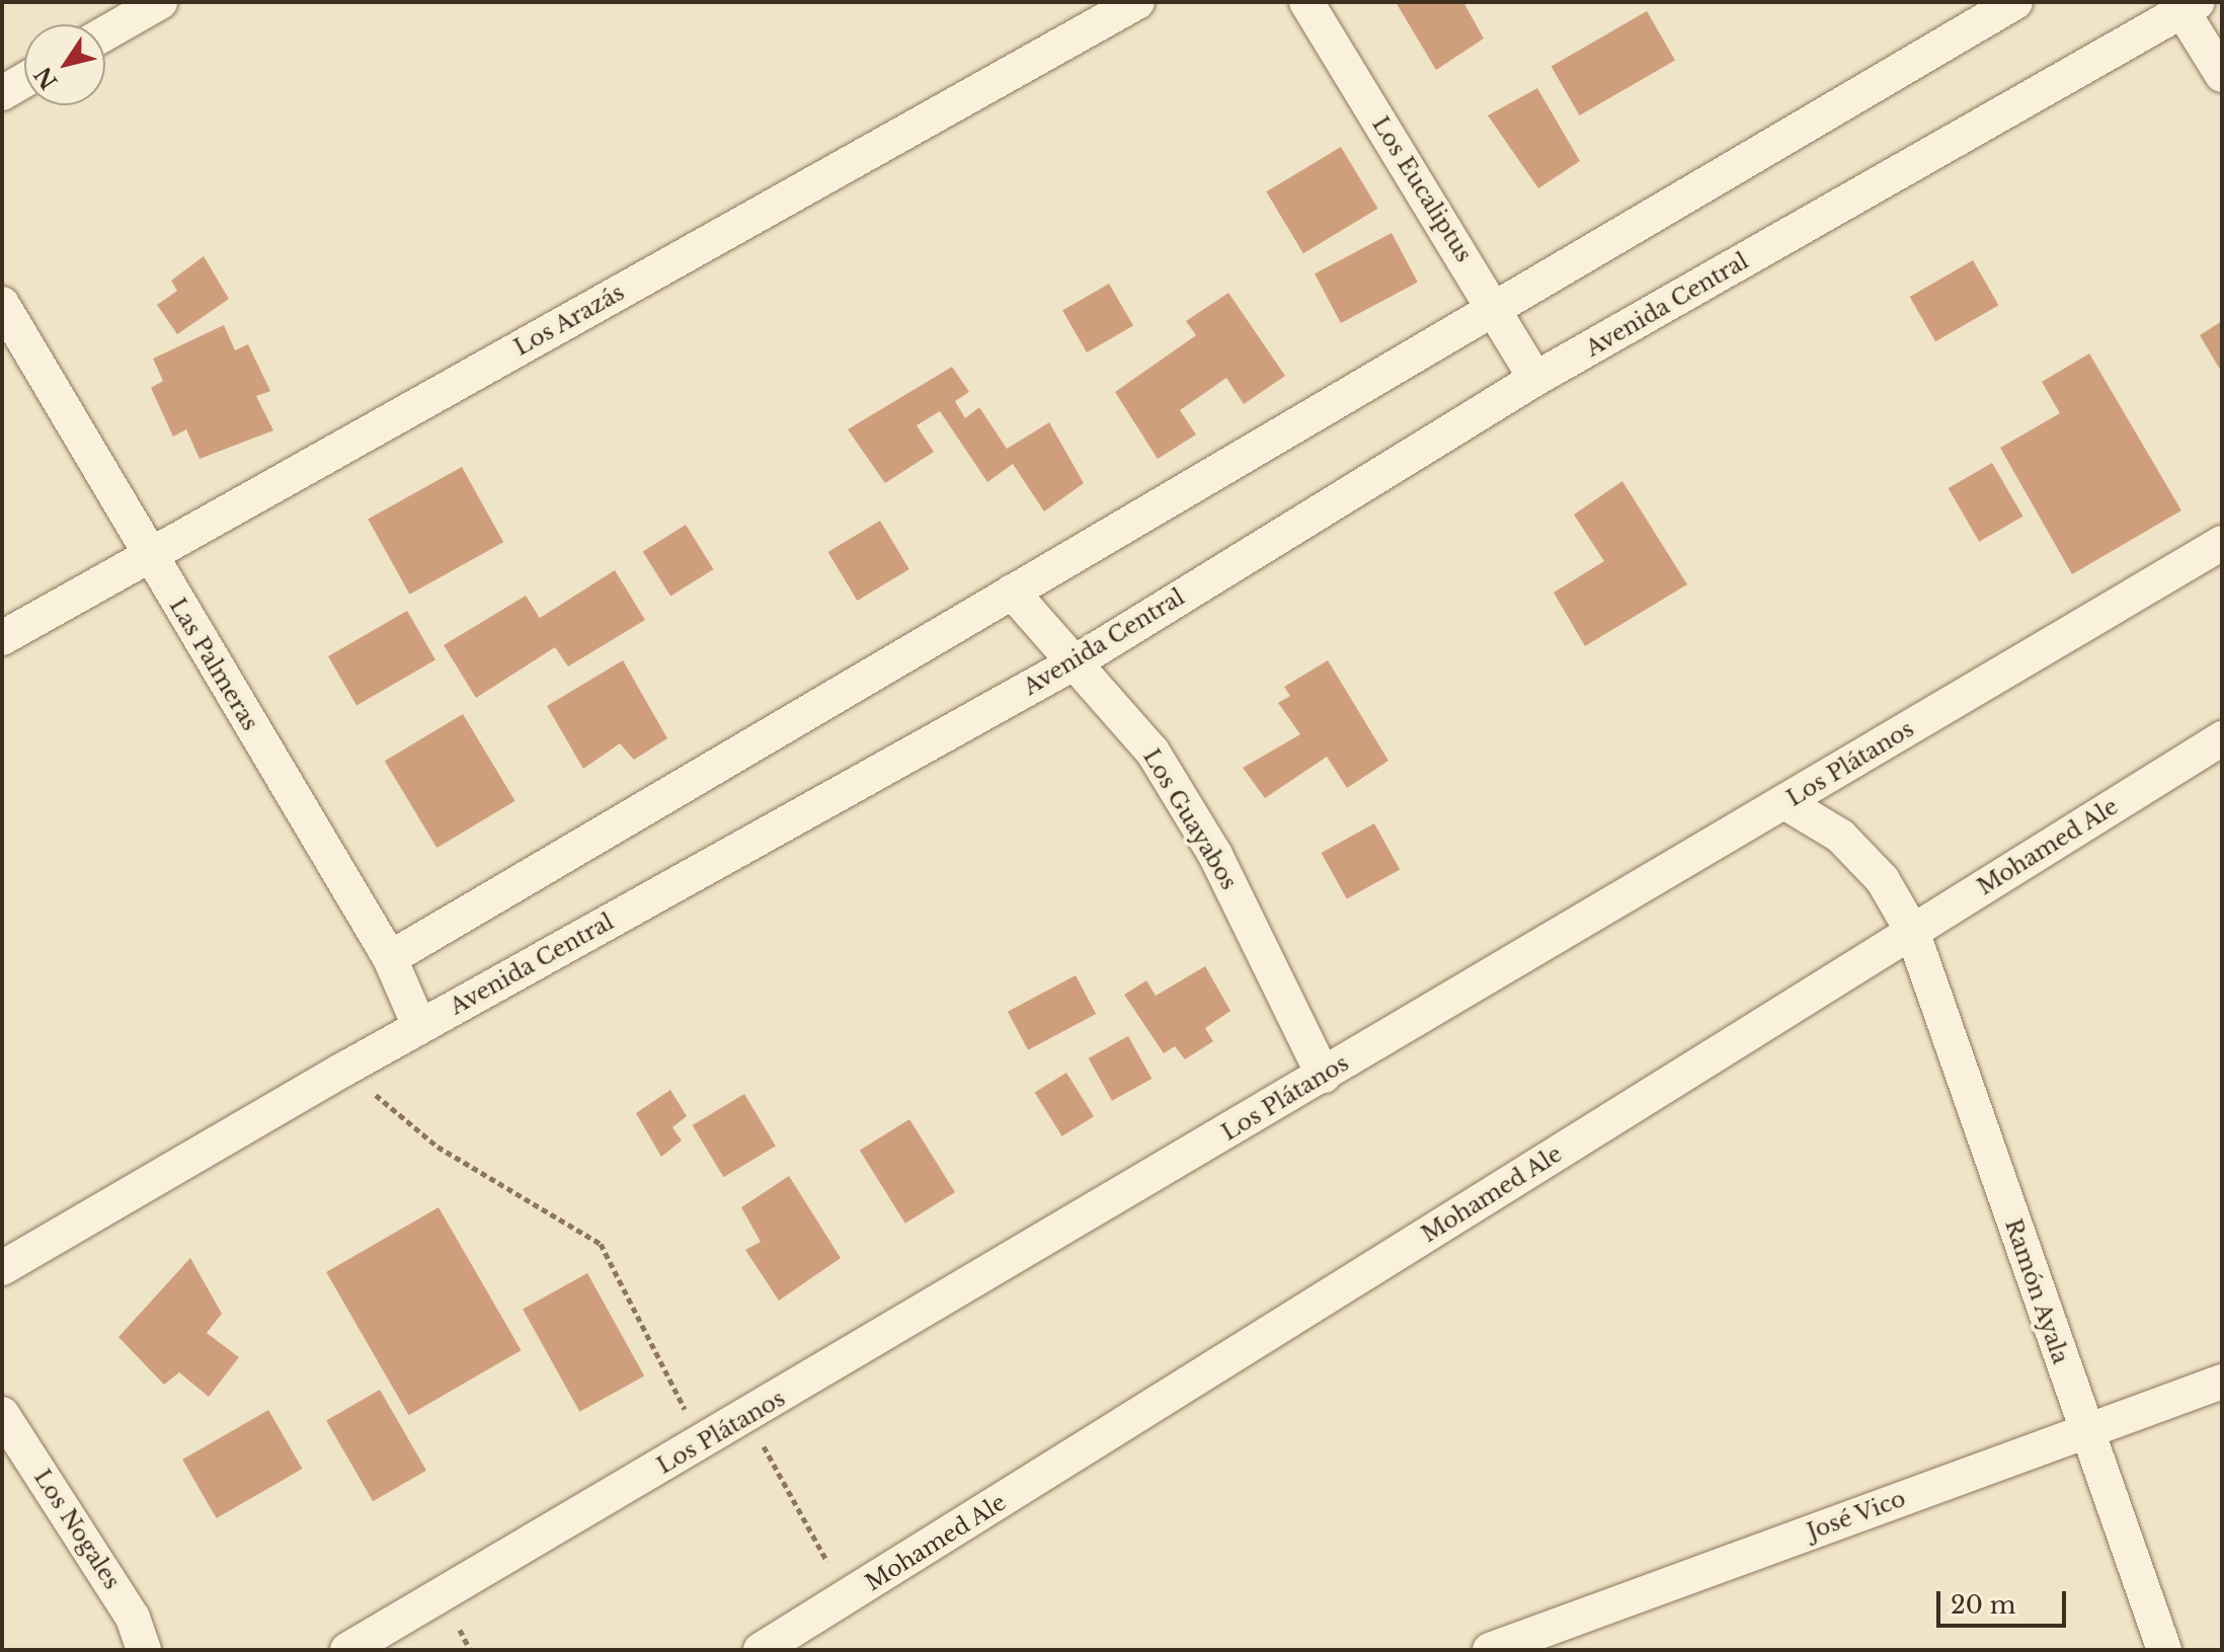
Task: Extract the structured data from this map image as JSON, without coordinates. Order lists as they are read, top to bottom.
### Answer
{
  "streets": {
    "street": [
      "Los Eucaliptus",
      "Avenida Central",
      "Los Arazás",
      "Las Palmeras",
      "Los Plátanos",
      "Los Guayabos",
      "Mohamed Ale",
      "Ramón Ayala",
      "José Vico",
      "Los Nogales"
    ]
  },
  "crossings": [
    ["Los Eucaliptus", "Avenida Central"],
    ["Avenida Central", "Las Palmeras"],
    ["Avenida Central", "Los Guayabos"],
    ["Los Arazás", "Las Palmeras"],
    ["Los Plátanos", "Los Guayabos"],
    ["Los Plátanos", "Ramón Ayala"],
    ["Mohamed Ale", "Ramón Ayala"],
    ["Ramón Ayala", "José Vico"]
  ],
  "scale_bar": "20 m",
  "north": "bottom left"
}
